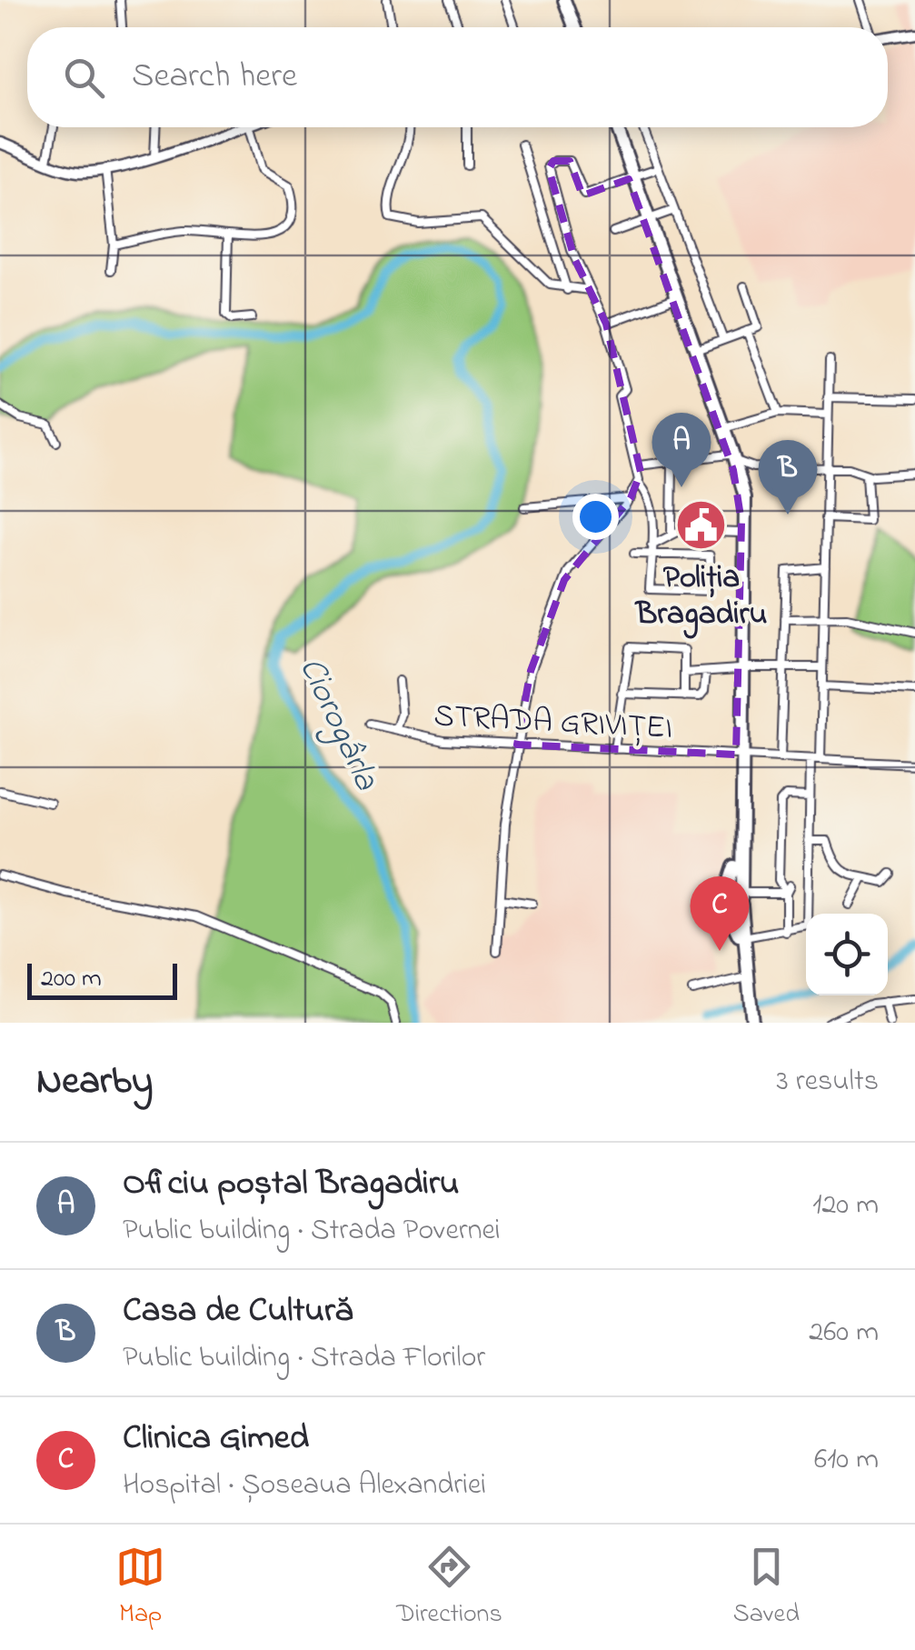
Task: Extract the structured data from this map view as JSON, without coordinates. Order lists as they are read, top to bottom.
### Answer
{
  "streets": {
    "street": ["STRADA GRIVIȚEI"]
  },
  "water": ["Ciorogârla"],
  "places": {
    "public building": ["Poliția Bragadiru"]
  },
  "scale_bar": "200 m",
  "page": {
    "search": "Search here",
    "pins": ["A", "B", "C"],
    "scale": "200 m",
    "heading": ["Nearby", "3 results"],
    "list": [
      {
        "mark": "A",
        "name": "Oficiu poștal Bragadiru",
        "note": "Public building · Strada Povernei",
        "value": "120 m"
      },
      {
        "mark": "B",
        "name": "Casa de Cultură",
        "note": "Public building · Strada Florilor",
        "value": "260 m"
      },
      {
        "mark": "C",
        "name": "Clinica Gimed",
        "note": "Hospital · Șoseaua Alexandriei",
        "value": "610 m"
      }
    ],
    "nav": ["Map", "Directions", "Saved"]
  }
}
